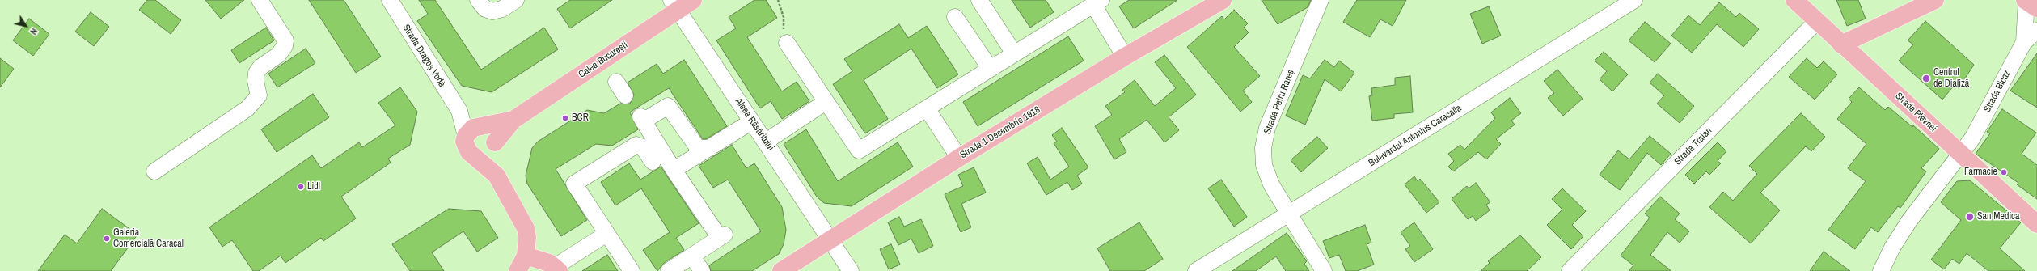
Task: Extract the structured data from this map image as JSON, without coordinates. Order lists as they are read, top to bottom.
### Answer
{
  "streets": {
    "main road": ["Calea București", "Strada Plevnei", "Strada 1 Decembrie 1918"],
    "street": [
      "Strada Dragoș Vodă",
      "Strada Bicaz",
      "Strada Petru Rareș",
      "Aleea Răsăritului",
      "Bulevardul Antonius Caracalla",
      "Strada Traian"
    ]
  },
  "crossings": [
    ["Calea București", "Aleea Răsăritului"],
    ["Strada Bicaz", "Strada Plevnei"],
    ["Strada Petru Rareș", "Bulevardul Antonius Caracalla"],
    ["Strada Plevnei", "Strada Traian"],
    ["Aleea Răsăritului", "Strada 1 Decembrie 1918"]
  ],
  "places": [
    "Centrul de Dializă",
    "BCR",
    "Farmacie",
    "Lidl",
    "San Medica",
    "Galeria Comercială Caracal"
  ],
  "north": "bottom right"
}
